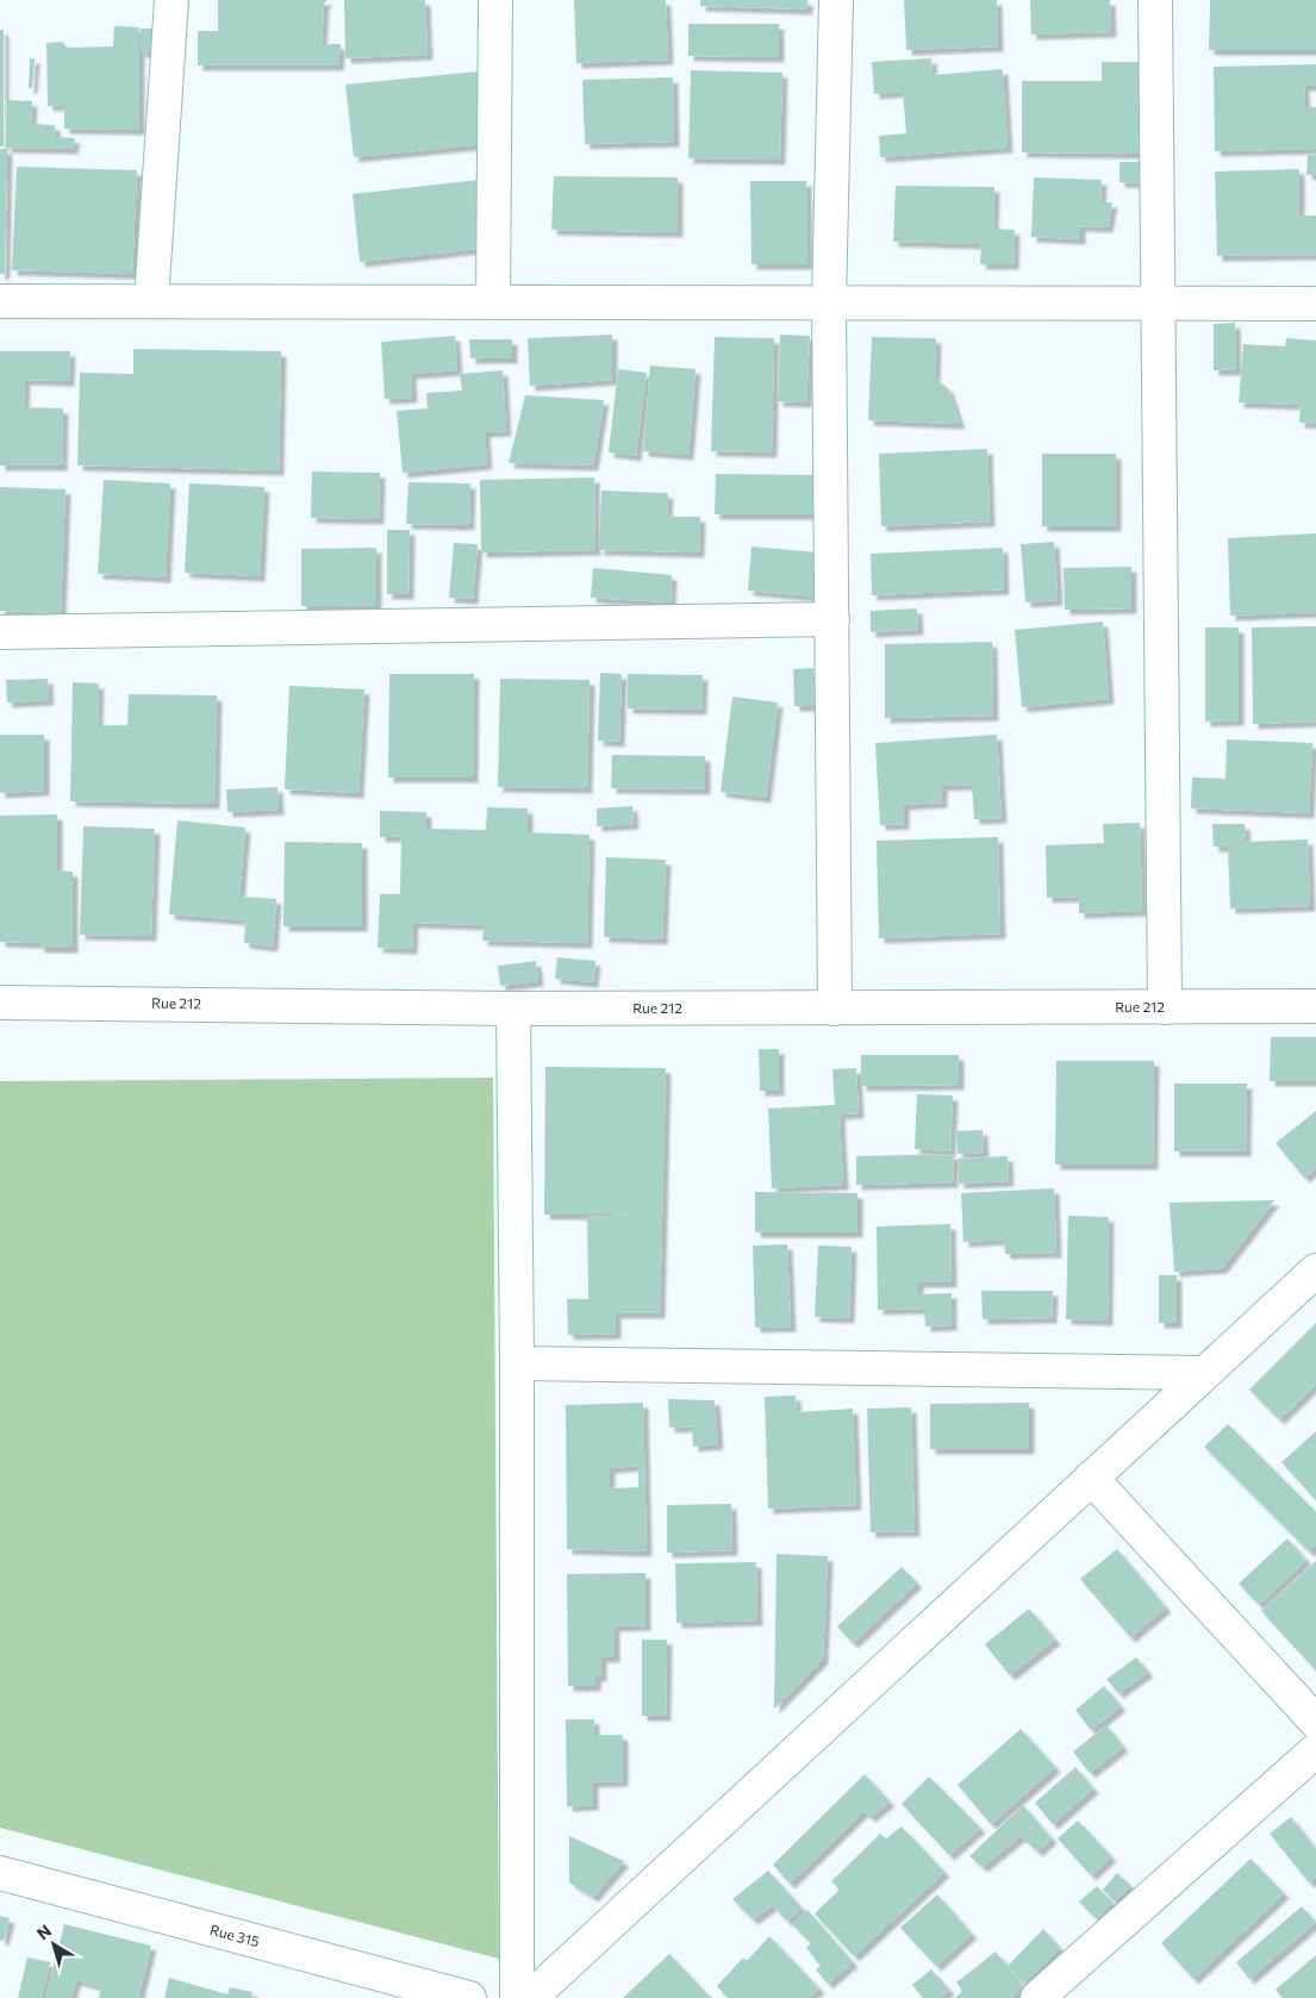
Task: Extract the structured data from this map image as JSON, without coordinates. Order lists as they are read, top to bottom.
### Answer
{
  "streets": {
    "street": ["Rue 212", "Rue 315"]
  },
  "north": "top left"
}
